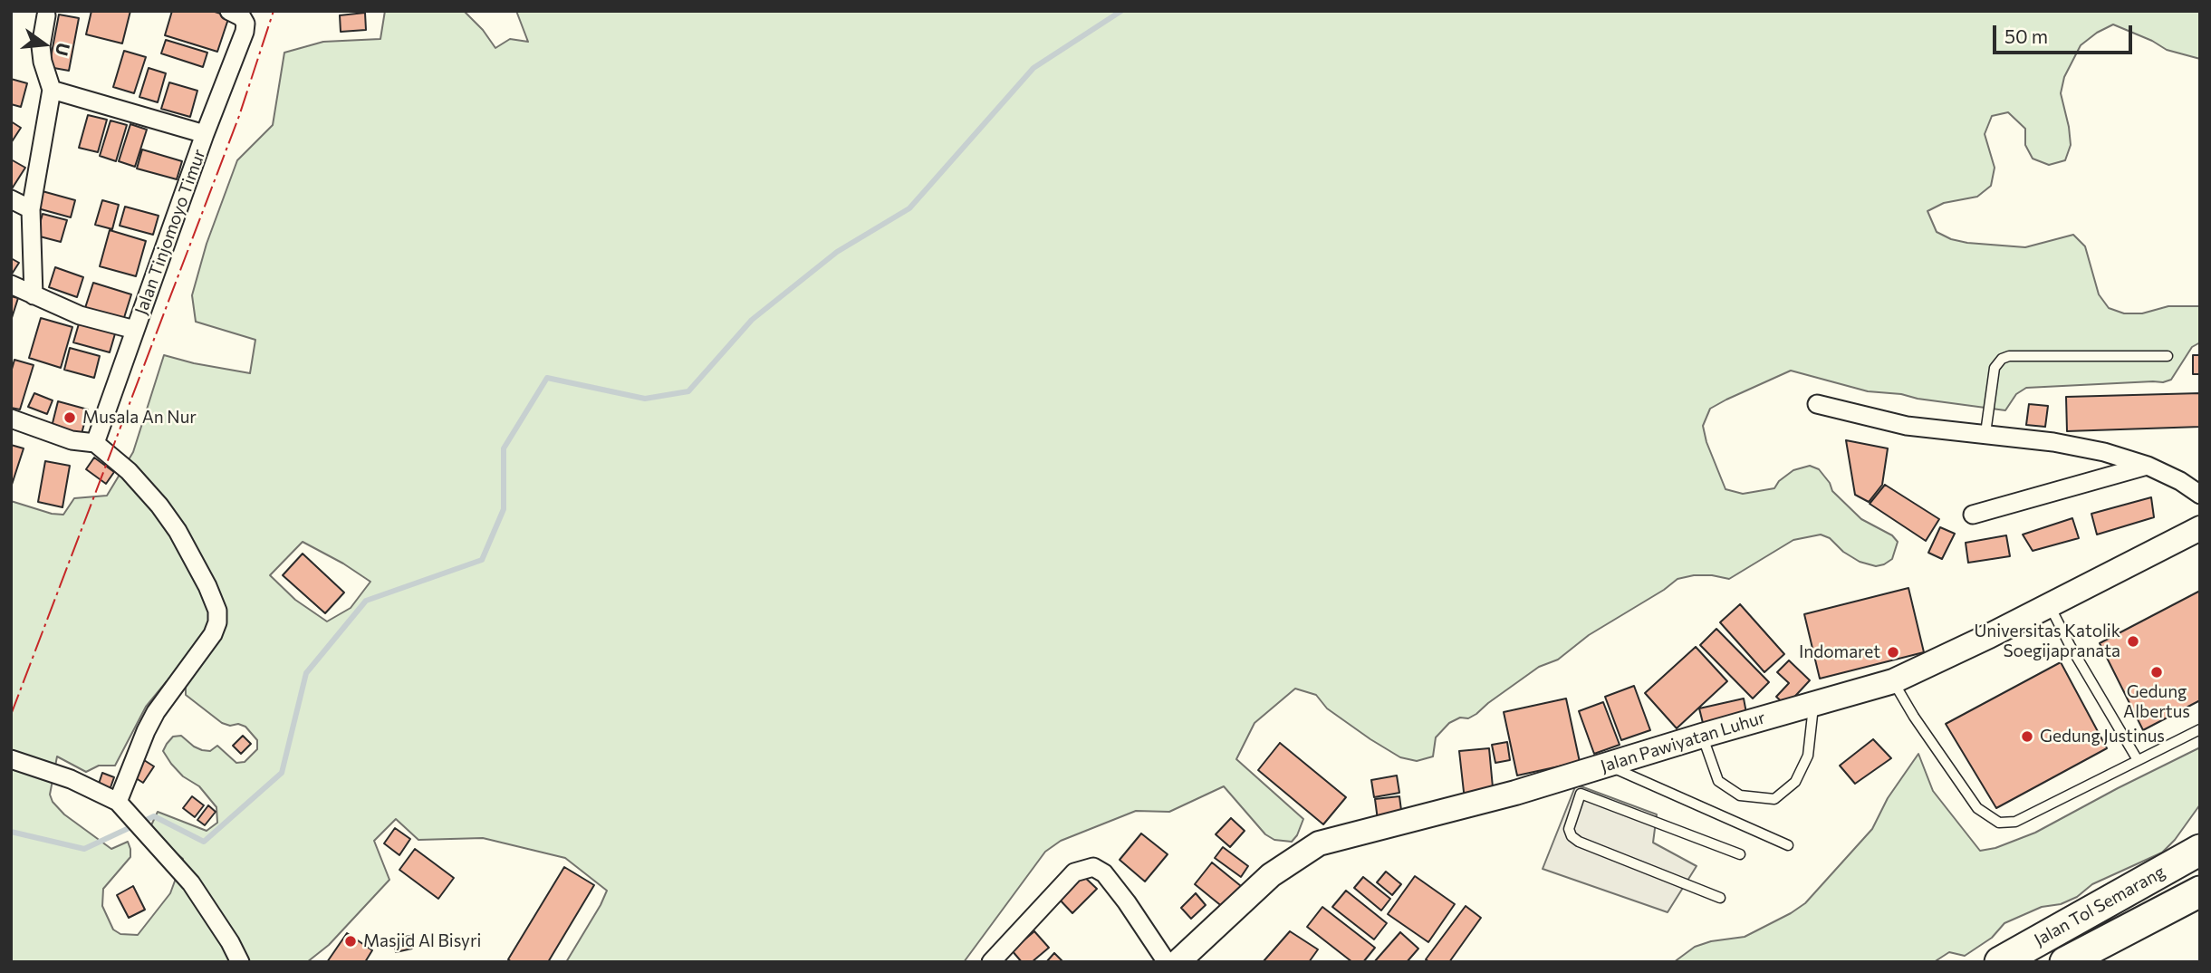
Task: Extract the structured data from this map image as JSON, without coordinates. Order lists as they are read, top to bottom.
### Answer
{
  "streets": {
    "highway": ["Jalan Tol Semarang"],
    "main road": ["Jalan Pawiyatan Luhur"],
    "street": ["Jalan Tinjomoyo Timur"]
  },
  "places": [
    "Musala An Nur",
    "Universitas Katolik Soegijapranata",
    "Indomaret",
    "Gedung Albertus",
    "Gedung Justinus",
    "Masjid Al Bisyri"
  ],
  "scale_bar": "50 m",
  "north": "right"
}
